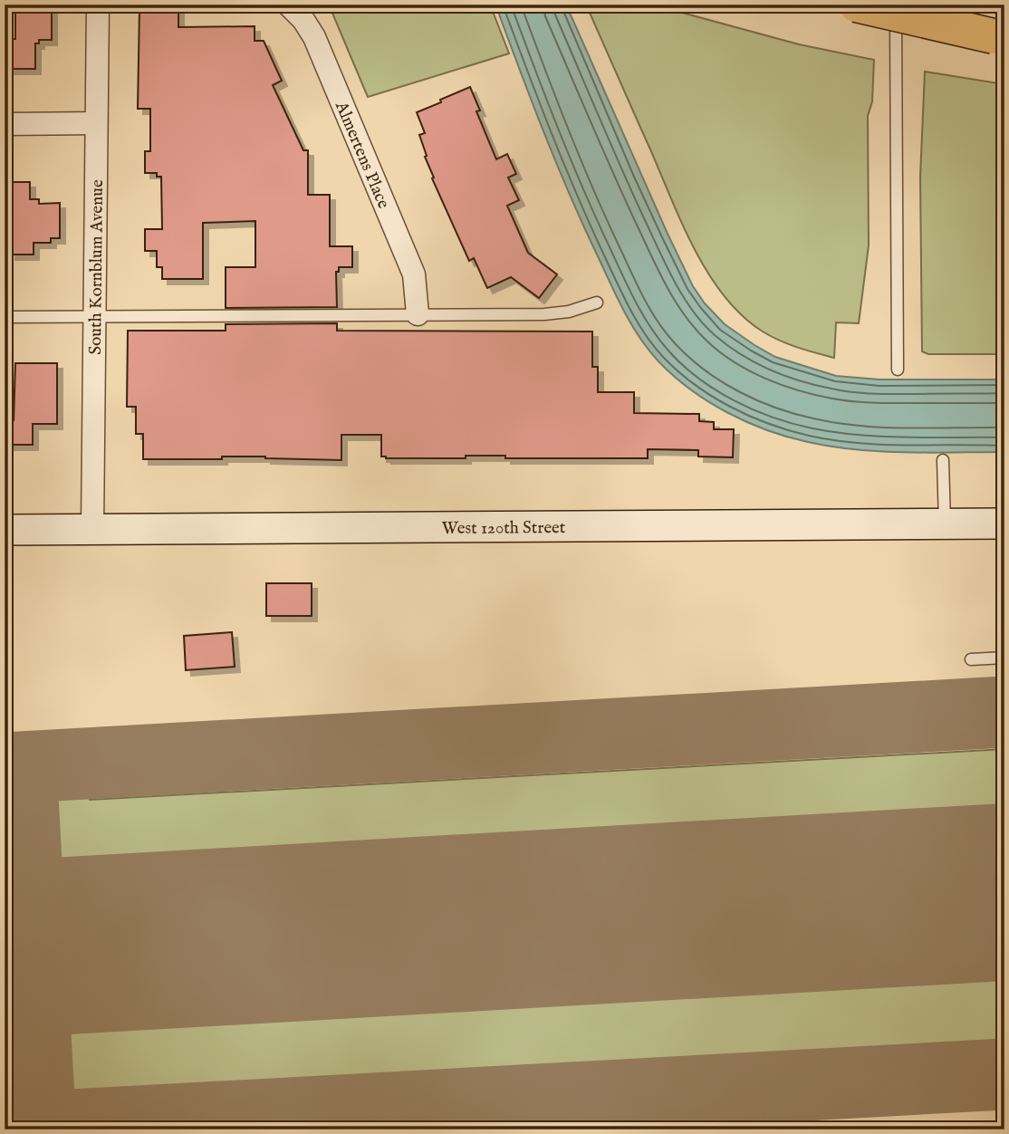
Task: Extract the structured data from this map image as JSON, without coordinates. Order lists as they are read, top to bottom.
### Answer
{
  "streets": {
    "main road": ["West 120th Street"],
    "street": ["Almertens Place", "South Kornblum Avenue"]
  },
  "crossings": [
    ["South Kornblum Avenue", "West 120th Street"]
  ]
}
